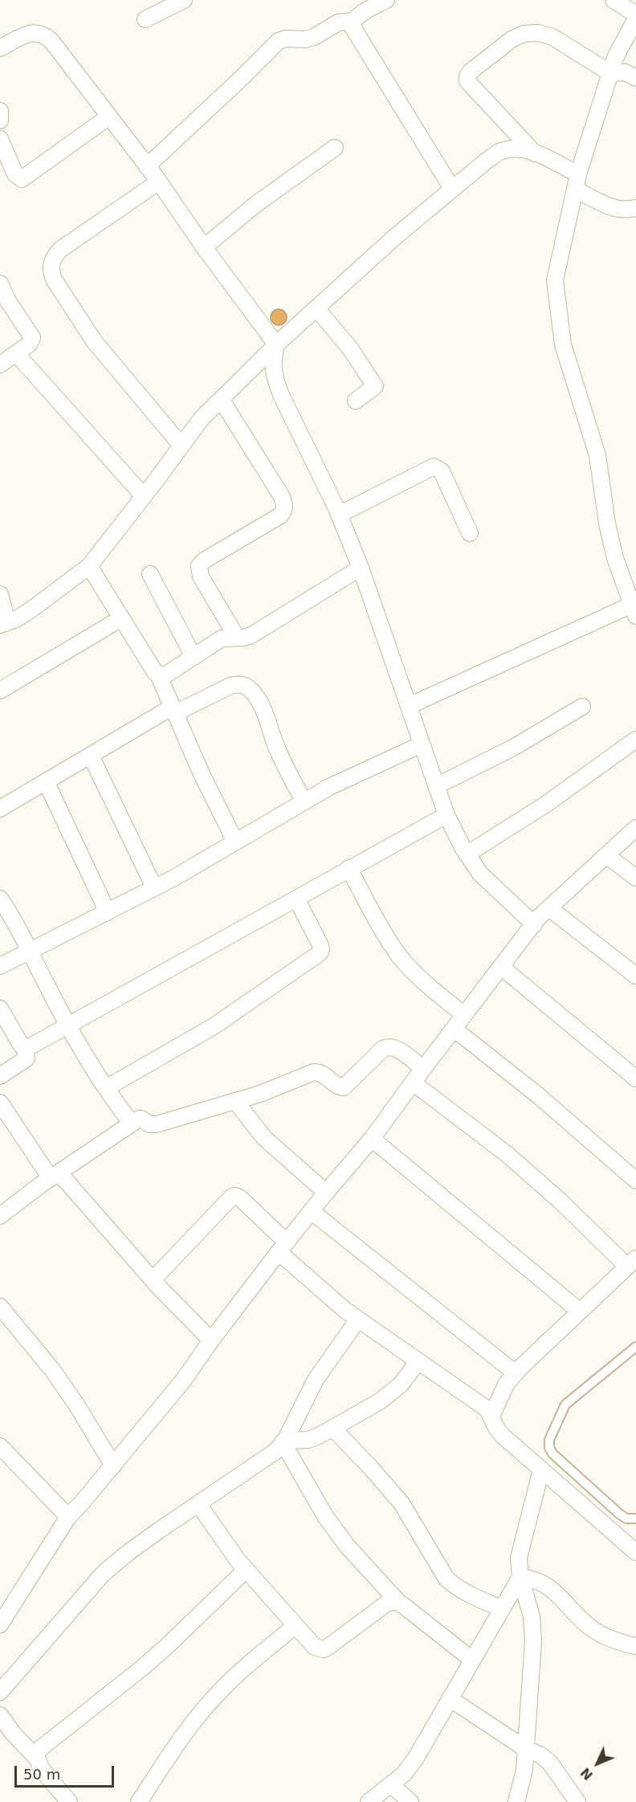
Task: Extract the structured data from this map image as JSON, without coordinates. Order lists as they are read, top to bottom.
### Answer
{
  "scale_bar": "50 m",
  "north": "bottom left"
}
